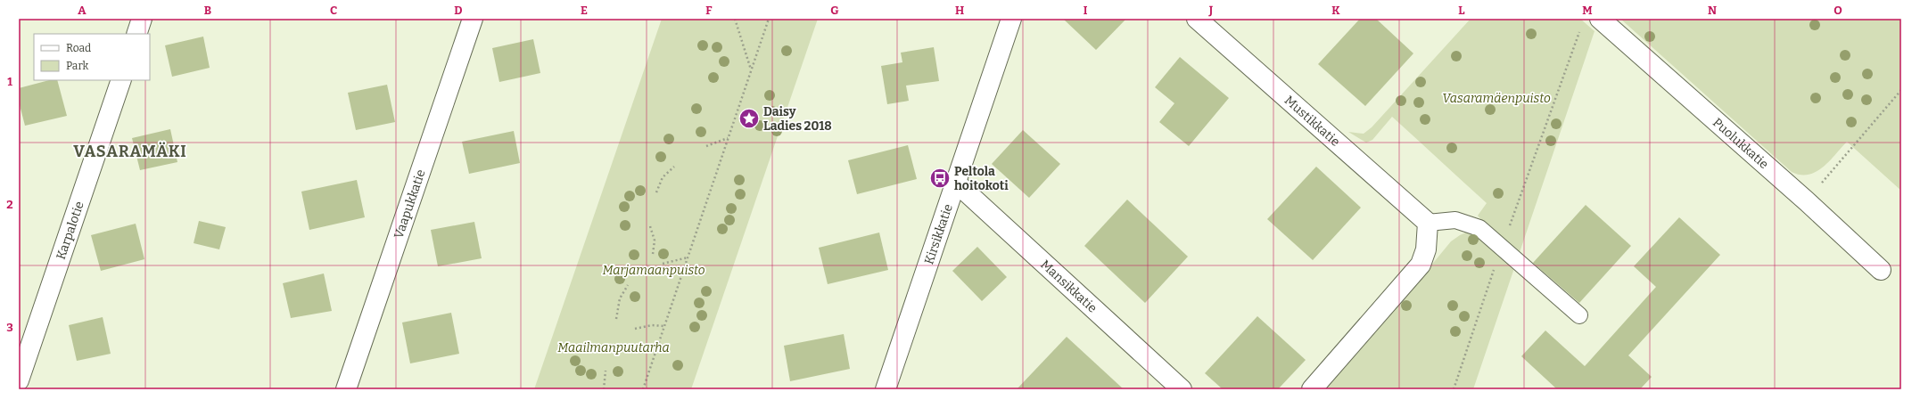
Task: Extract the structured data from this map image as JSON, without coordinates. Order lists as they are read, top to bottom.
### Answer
{
  "streets": {
    "street": [
      "Mustikkatie",
      "Puolukkatie",
      "Vaapukkatie",
      "Karpalotie",
      "Kirsikkatie",
      "Mansikkatie"
    ]
  },
  "crossings": [
    ["Kirsikkatie", "Mansikkatie"]
  ],
  "districts": ["VASARAMÄKI"],
  "parks": ["Vasaramäenpuisto", "Marjamaanpuisto", "Maailmanpuutarha"],
  "places": {
    "place": ["Daisy Ladies 2018"],
    "bus stop": ["Peltola hoitokoti"]
  },
  "legend": ["Road", "Park"],
  "grid": {
    "columns": [
      "A",
      "B",
      "C",
      "D",
      "E",
      "F",
      "G",
      "H",
      "I",
      "J",
      "K",
      "L",
      "M",
      "N",
      "O"
    ],
    "rows": ["1", "2", "3"]
  }
}
